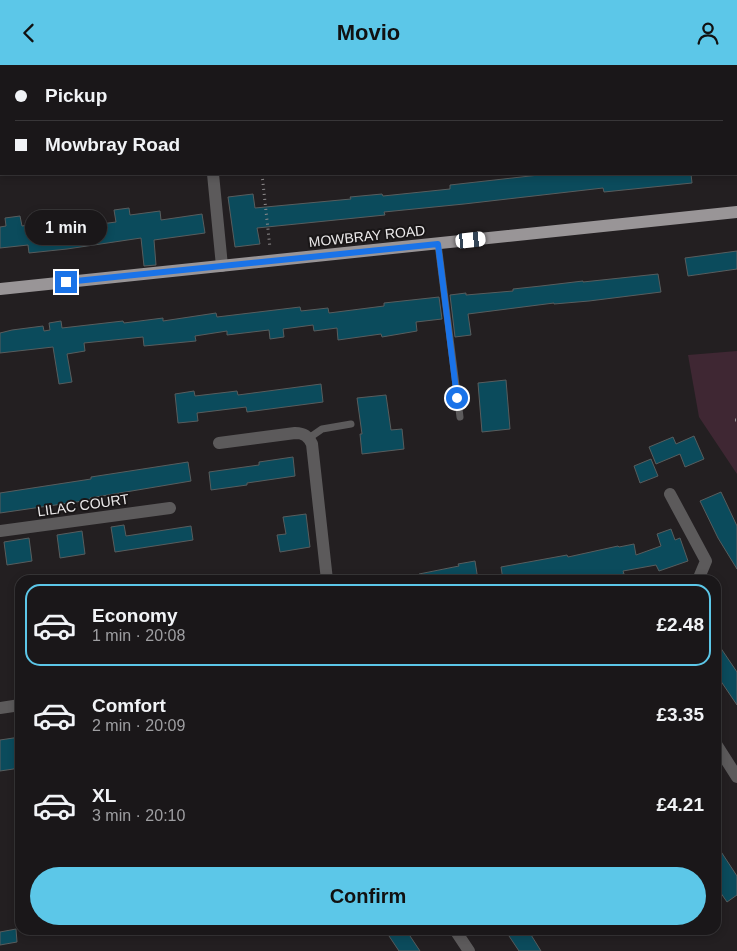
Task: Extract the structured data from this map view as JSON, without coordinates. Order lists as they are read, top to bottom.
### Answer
{
  "streets": {
    "main road": ["MOWBRAY ROAD"],
    "street": ["LILAC COURT"]
  },
  "page": {
    "header": "Movio",
    "banner": ["Pickup", "Mowbray Road"],
    "bubble": "1 min",
    "list": [
      {
        "name": "Economy",
        "note": "1 min · 20:08",
        "value": "£2.48"
      },
      {
        "name": "Comfort",
        "note": "2 min · 20:09",
        "value": "£3.35"
      },
      {
        "name": "XL",
        "note": "3 min · 20:10",
        "value": "£4.21"
      }
    ],
    "buttons": "Confirm"
  }
}
